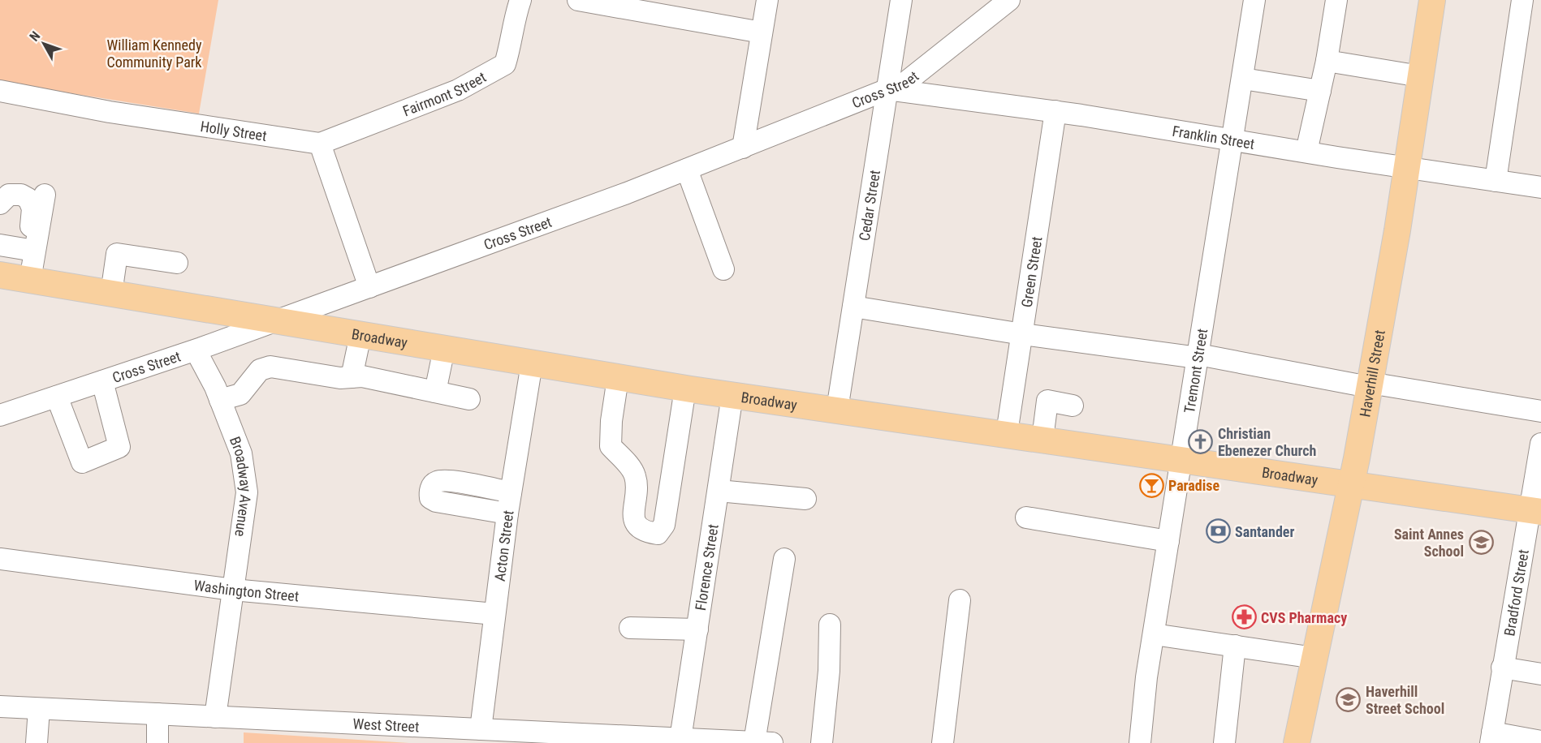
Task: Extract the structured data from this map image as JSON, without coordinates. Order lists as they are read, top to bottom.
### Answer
{
  "streets": {
    "main road": ["Broadway", "Haverhill Street"],
    "street": [
      "Cross Street",
      "Fairmont Street",
      "Holly Street",
      "Franklin Street",
      "Cedar Street",
      "Green Street",
      "Tremont Street",
      "Broadway Avenue",
      "Acton Street",
      "Florence Street",
      "Washington Street",
      "Bradford Street",
      "West Street"
    ]
  },
  "crossings": [
    ["Cross Street", "Franklin Street"],
    ["Cross Street", "Cedar Street"],
    ["Cross Street", "Broadway"],
    ["Cross Street", "Broadway Avenue"],
    ["Fairmont Street", "Holly Street"],
    ["Franklin Street", "Cedar Street"],
    ["Franklin Street", "Green Street"],
    ["Franklin Street", "Tremont Street"],
    ["Franklin Street", "Haverhill Street"],
    ["Cedar Street", "Broadway"],
    ["Green Street", "Broadway"],
    ["Broadway", "Tremont Street"],
    ["Broadway", "Haverhill Street"],
    ["Broadway", "Acton Street"],
    ["Broadway", "Florence Street"],
    ["Broadway", "Bradford Street"],
    ["Broadway Avenue", "Washington Street"],
    ["Broadway Avenue", "West Street"],
    ["Acton Street", "Washington Street"],
    ["Acton Street", "West Street"],
    ["Florence Street", "West Street"]
  ],
  "parks": ["William Kennedy Community Park"],
  "places": {
    "church": ["Christian Ebenezer Church"],
    "bar": ["Paradise"],
    "bank": ["Santander"],
    "school or university": ["Saint Annes School", "Haverhill Street School"],
    "pharmacy": ["CVS Pharmacy"]
  },
  "north": "top left"
}
